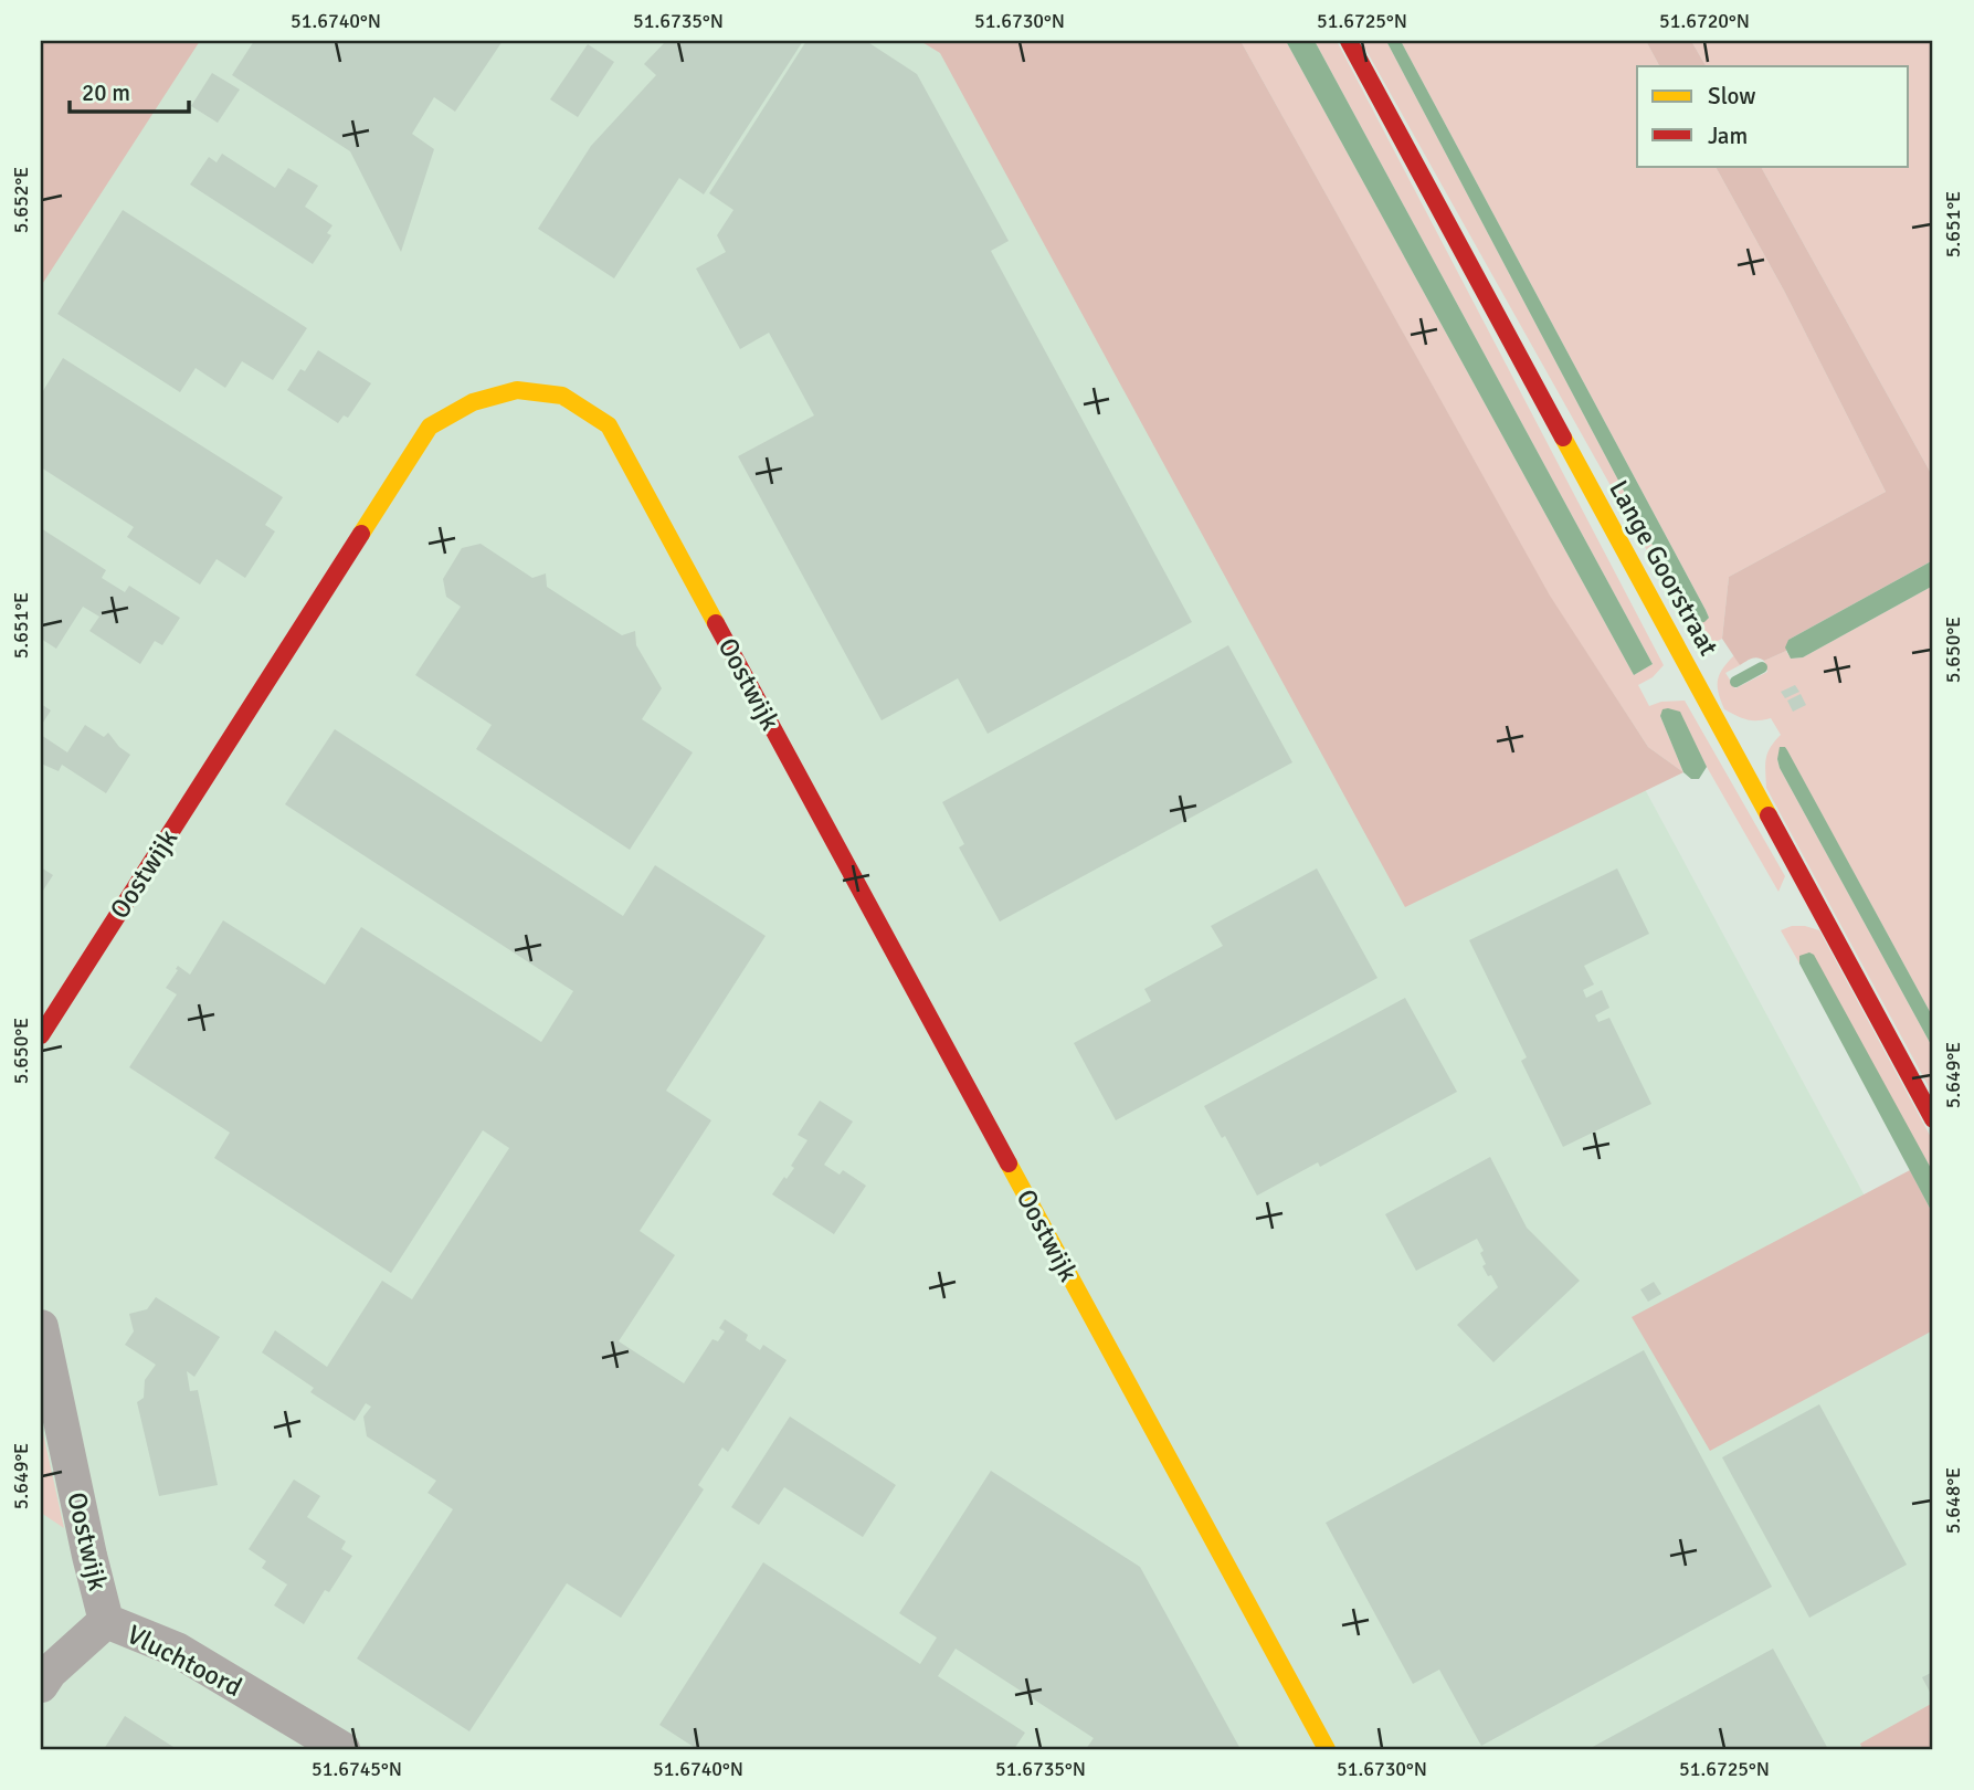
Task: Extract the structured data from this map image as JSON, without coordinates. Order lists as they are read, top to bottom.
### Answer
{
  "streets": {
    "street": ["Lange Goorstraat", "Oostwijk", "Vluchtoord"]
  },
  "crossings": [
    ["Oostwijk", "Vluchtoord"]
  ],
  "legend": ["Slow", "Jam"],
  "scale_bar": "20 m",
  "coordinates": [
    "51.6740°N",
    "51.6735°N",
    "51.6730°N",
    "51.6725°N",
    "51.6720°N",
    "5.652°E",
    "5.651°E",
    "5.650°E",
    "5.649°E",
    "5.648°E",
    "51.6745°N"
  ]
}
